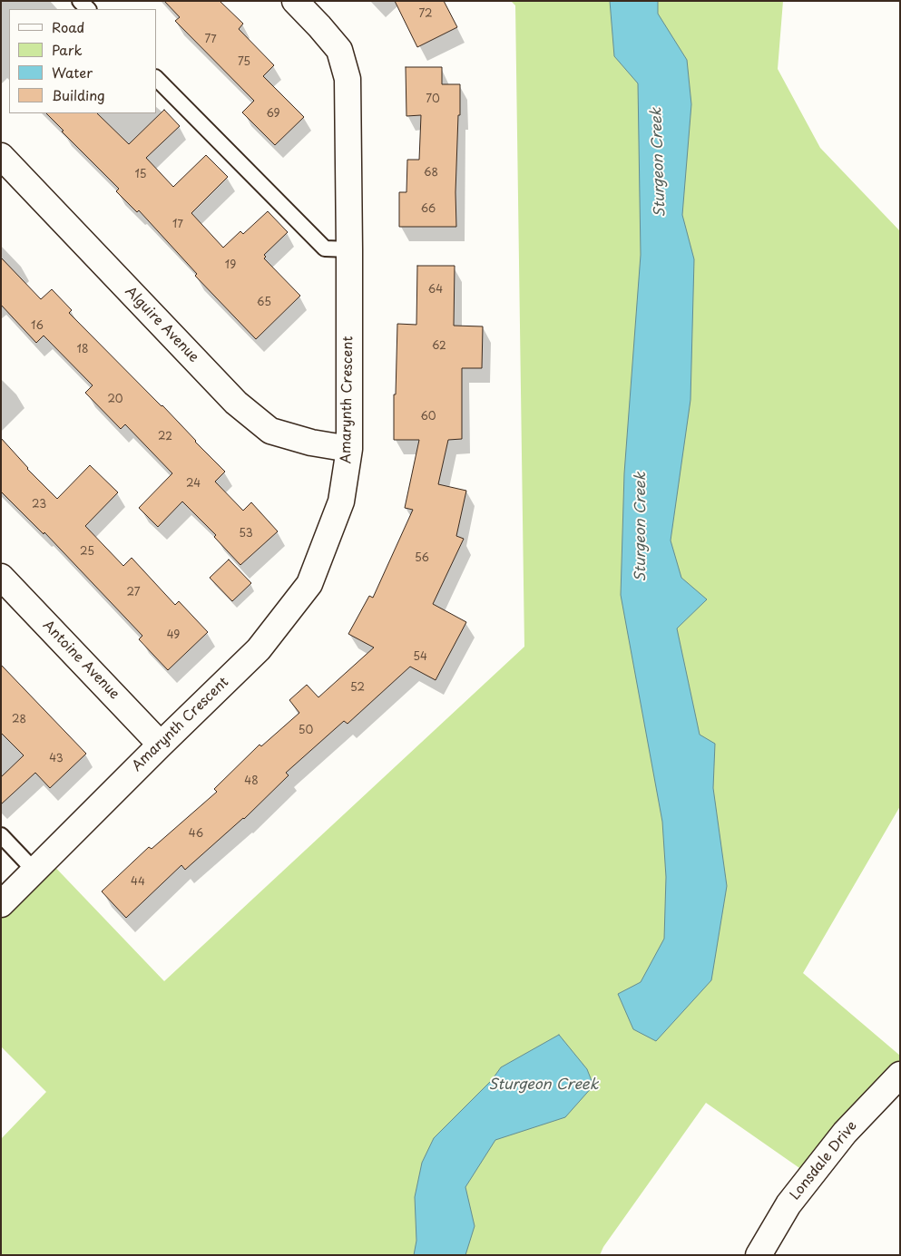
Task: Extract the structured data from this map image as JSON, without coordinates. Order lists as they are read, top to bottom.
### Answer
{
  "streets": {
    "street": [
      "Alguire Avenue",
      "Amarynth Crescent",
      "Antoine Avenue",
      "Lonsdale Drive"
    ]
  },
  "crossings": [
    ["Alguire Avenue", "Amarynth Crescent"],
    ["Amarynth Crescent", "Antoine Avenue"]
  ],
  "water": ["Sturgeon Creek"],
  "house_numbers": [
    "72",
    "77",
    "75",
    "70",
    "69",
    "68",
    "15",
    "66",
    "17",
    "19",
    "64",
    "65",
    "16",
    "62",
    "18",
    "20",
    "60",
    "22",
    "24",
    "23",
    "53",
    "25",
    "56",
    "27",
    "49",
    "54",
    "52",
    "28",
    "50",
    "43",
    "48",
    "46",
    "44"
  ],
  "legend": [
    "Road",
    "Park",
    "Water",
    "Building"
  ]
}
